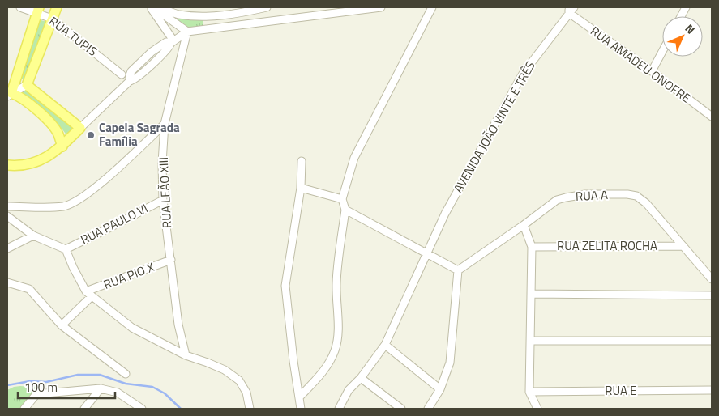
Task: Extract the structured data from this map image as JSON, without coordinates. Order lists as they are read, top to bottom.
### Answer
{
  "streets": {
    "street": [
      "RUA TUPIS",
      "RUA AMADEU ONOFRE",
      "AVENIDA JOÃO VINTE E TRÊS",
      "RUA LEÃO XIII",
      "RUA A",
      "RUA PAULO VI",
      "RUA ZELITA ROCHA",
      "RUA PIO X",
      "RUA E"
    ]
  },
  "crossings": [
    ["RUA AMADEU ONOFRE", "AVENIDA JOÃO VINTE E TRÊS"],
    ["RUA LEÃO XIII", "RUA PAULO VI"],
    ["RUA LEÃO XIII", "RUA PIO X"],
    ["RUA A", "RUA ZELITA ROCHA"]
  ],
  "places": ["Capela Sagrada Família"],
  "scale_bar": "100 m",
  "north": "top right"
}
